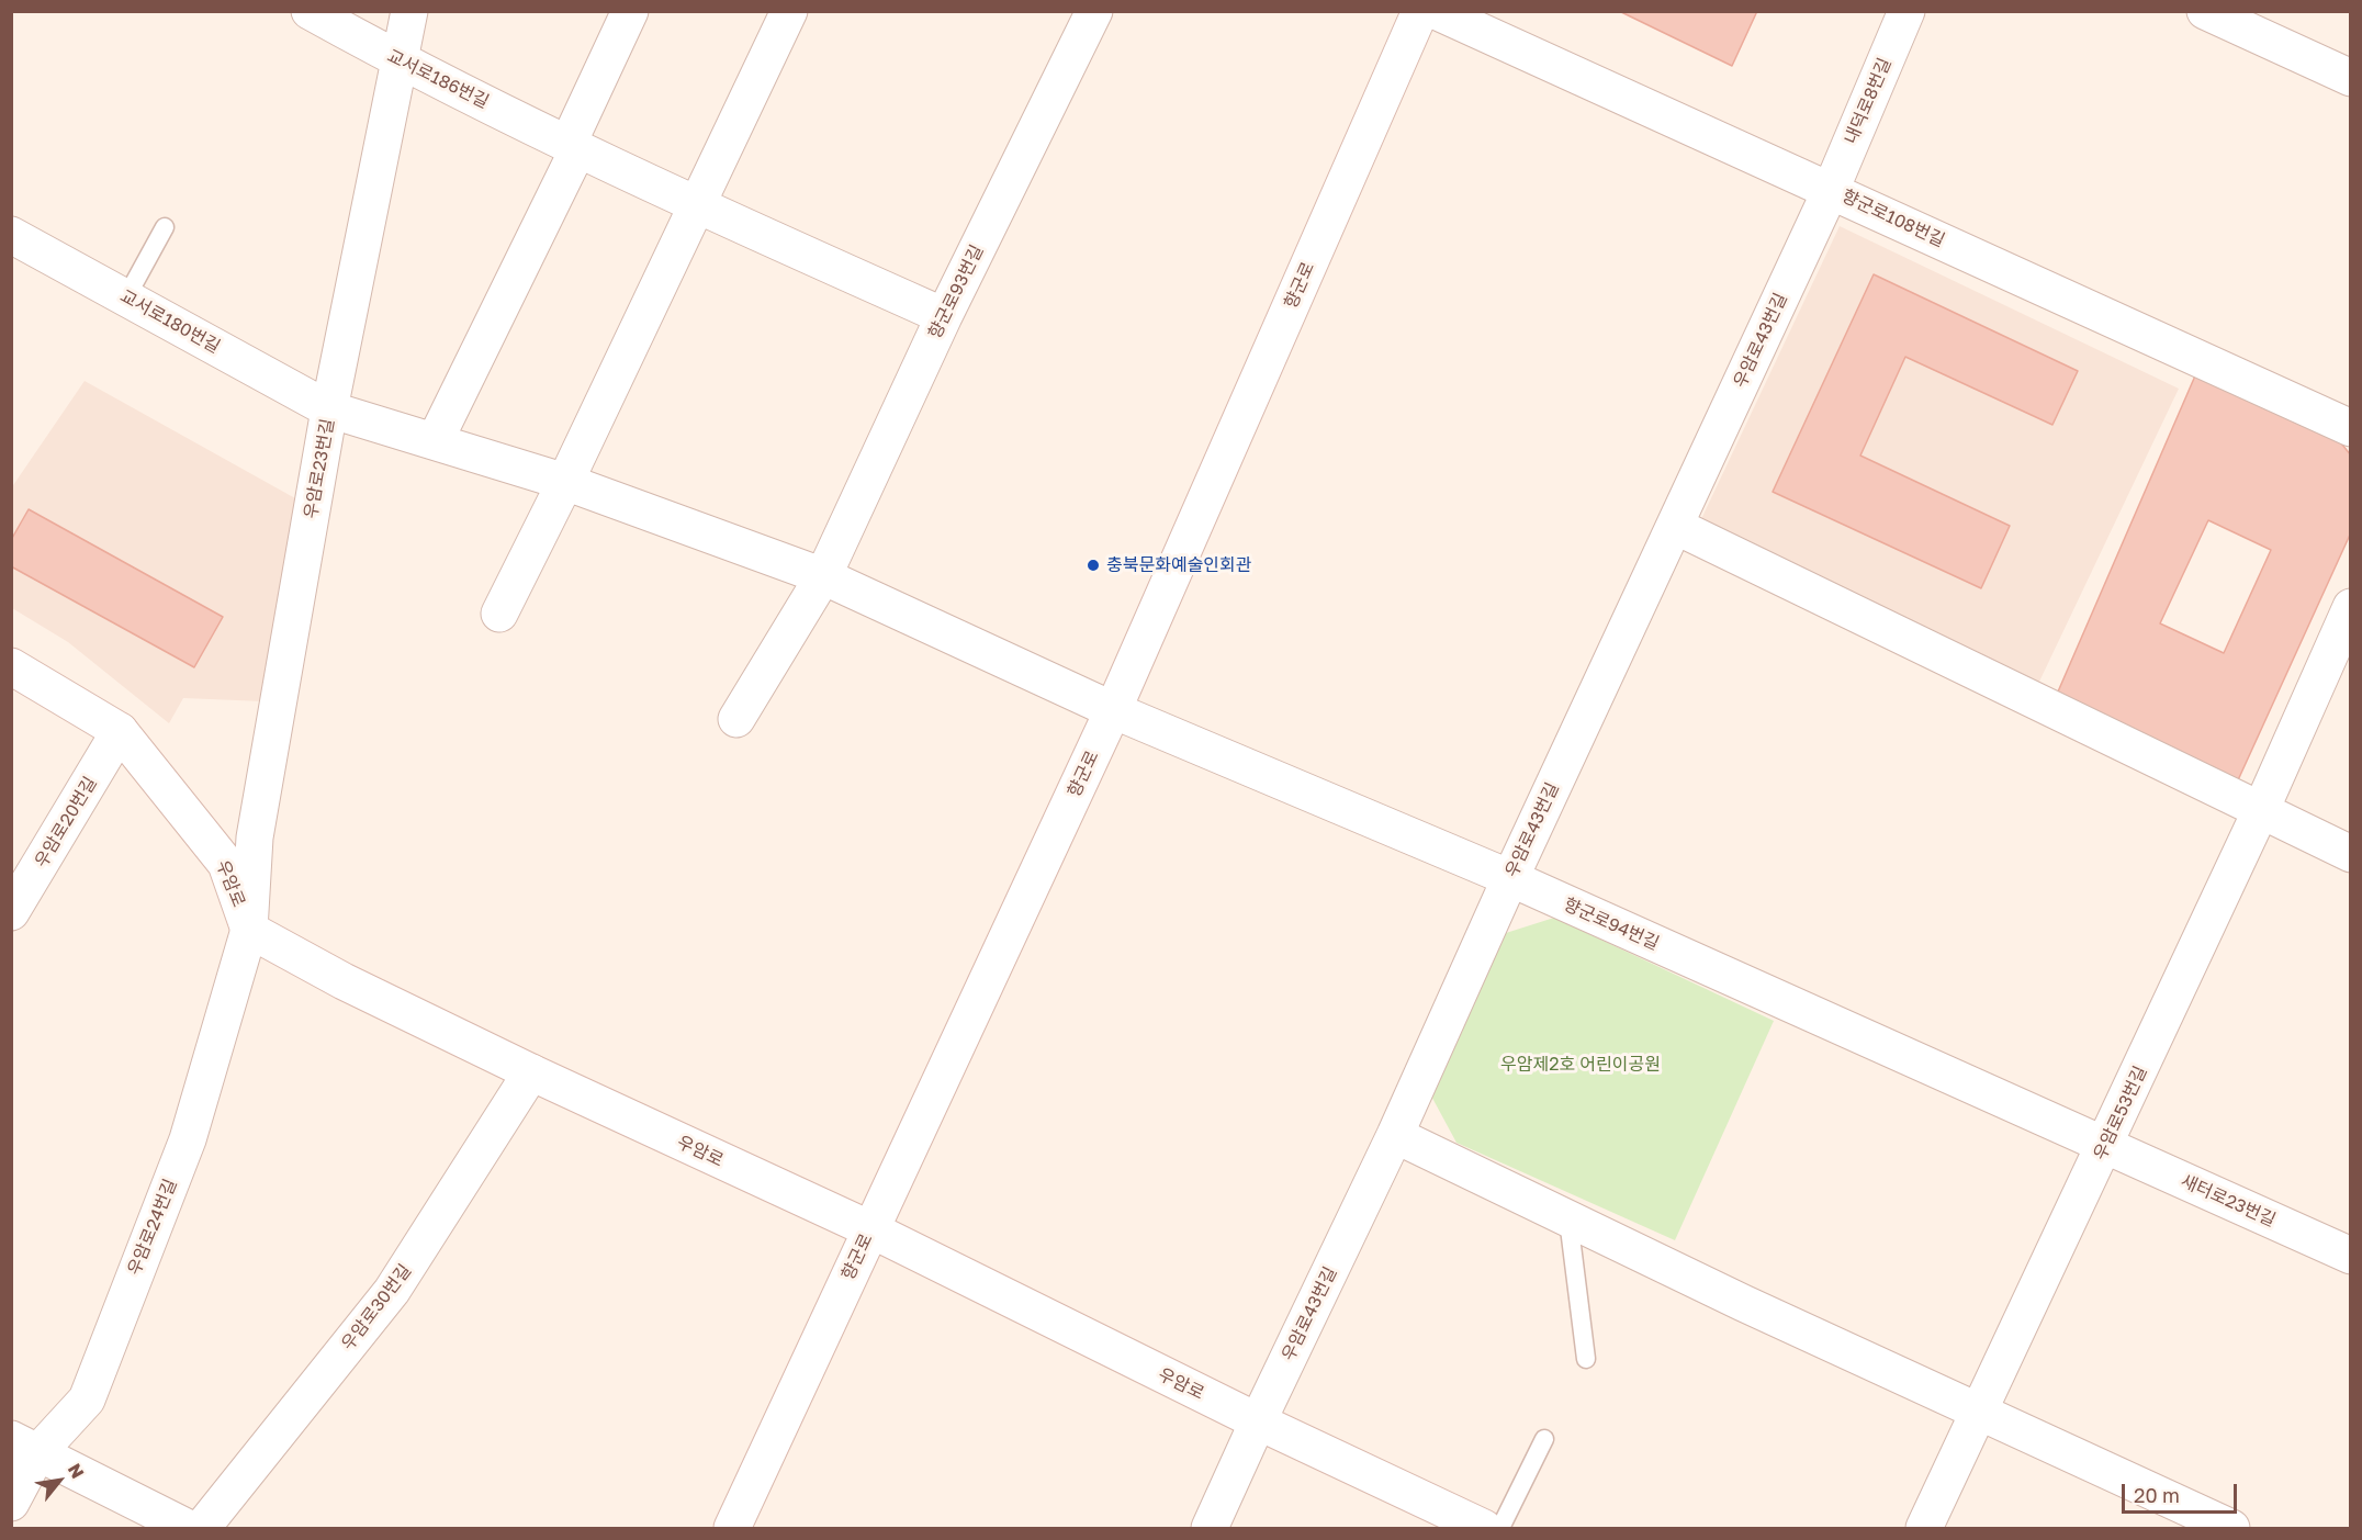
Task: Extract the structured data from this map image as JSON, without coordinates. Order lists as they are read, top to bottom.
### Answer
{
  "streets": {
    "street": [
      "교서로186번길",
      "내덕로8번길",
      "향군로108번길",
      "향군로",
      "향군로93번길",
      "교서로180번길",
      "우암로43번길",
      "우암로23번길",
      "우암로20번길",
      "우암로",
      "향군로94번길",
      "우암로53번길",
      "새터로23번길",
      "우암로24번길",
      "우암로30번길"
    ]
  },
  "crossings": [
    ["교서로186번길", "향군로93번길"],
    ["교서로186번길", "우암로23번길"],
    ["내덕로8번길", "향군로108번길"],
    ["내덕로8번길", "우암로43번길"],
    ["향군로108번길", "우암로43번길"],
    ["향군로", "우암로"],
    ["향군로", "향군로94번길"],
    ["교서로180번길", "우암로23번길"],
    ["우암로43번길", "우암로"],
    ["우암로43번길", "향군로94번길"],
    ["우암로23번길", "우암로"],
    ["우암로23번길", "우암로24번길"],
    ["우암로20번길", "우암로"],
    ["우암로", "우암로24번길"],
    ["우암로", "우암로30번길"],
    ["향군로94번길", "우암로53번길"],
    ["향군로94번길", "새터로23번길"],
    ["우암로53번길", "새터로23번길"]
  ],
  "parks": ["우암제2호 어린이공원"],
  "places": ["충북문화예술인회관"],
  "scale_bar": "20 m",
  "north": "top right"
}
